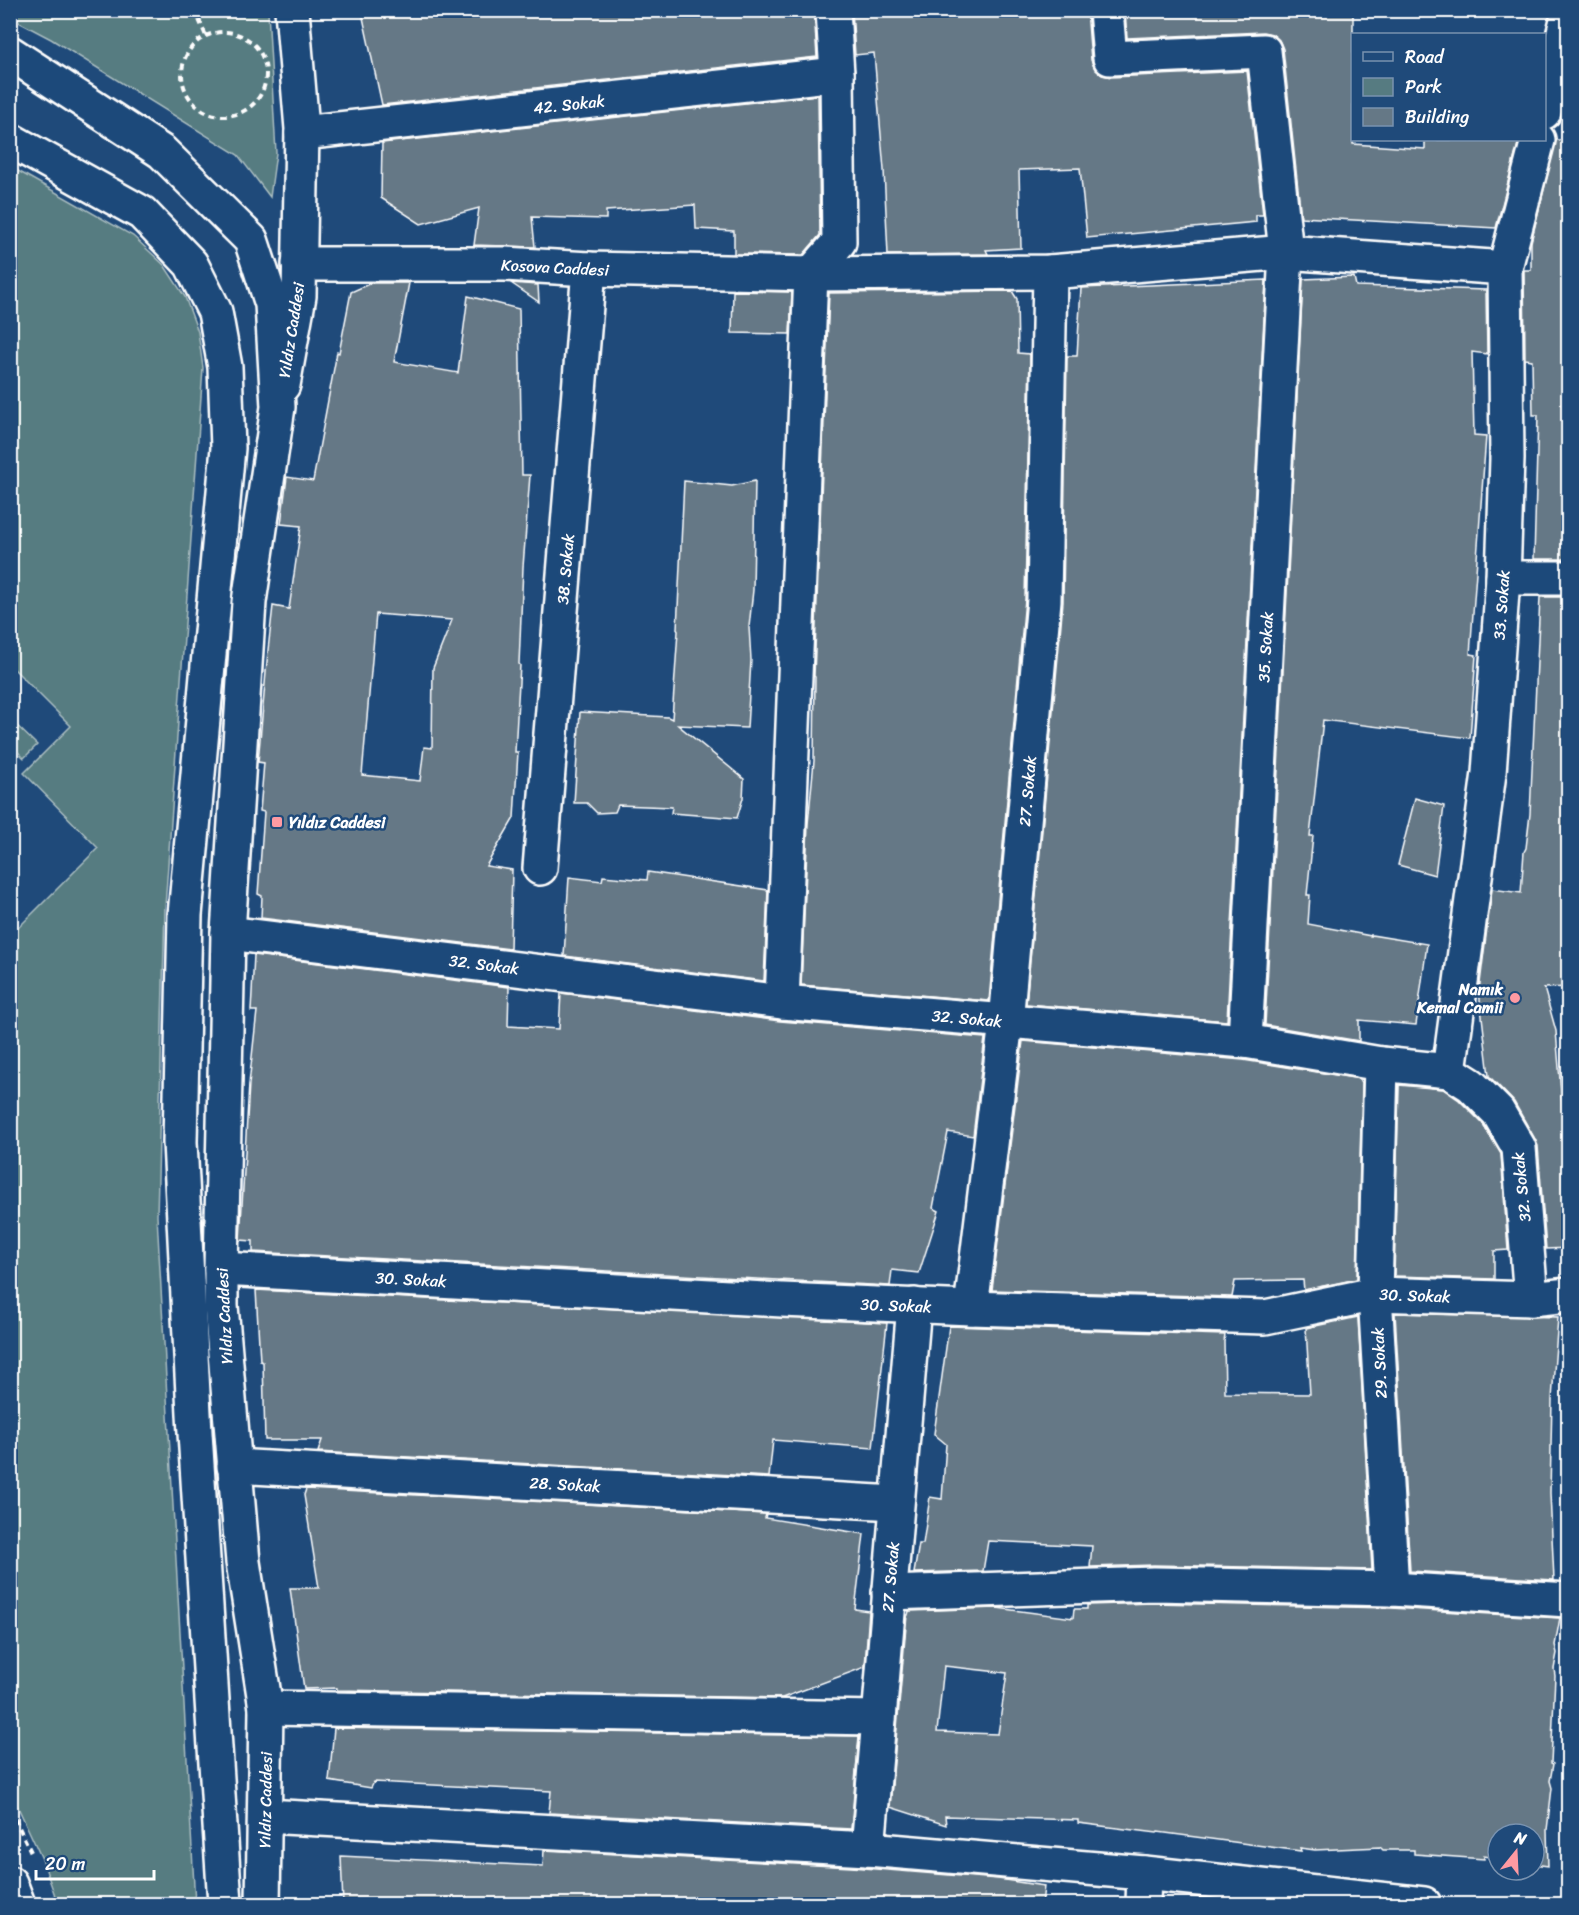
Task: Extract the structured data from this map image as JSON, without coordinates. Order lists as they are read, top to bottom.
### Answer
{
  "streets": {
    "street": [
      "42. Sokak",
      "Kosova Caddesi",
      "Yıldız Caddesi",
      "38. Sokak",
      "33. Sokak",
      "35. Sokak",
      "27. Sokak",
      "32. Sokak",
      "30. Sokak",
      "29. Sokak",
      "28. Sokak"
    ]
  },
  "crossings": [
    ["42. Sokak", "Yıldız Caddesi"],
    ["Kosova Caddesi", "Yıldız Caddesi"],
    ["Kosova Caddesi", "38. Sokak"],
    ["Kosova Caddesi", "33. Sokak"],
    ["Kosova Caddesi", "35. Sokak"],
    ["Kosova Caddesi", "27. Sokak"],
    ["Yıldız Caddesi", "32. Sokak"],
    ["Yıldız Caddesi", "30. Sokak"],
    ["Yıldız Caddesi", "28. Sokak"],
    ["33. Sokak", "32. Sokak"],
    ["35. Sokak", "32. Sokak"],
    ["27. Sokak", "32. Sokak"],
    ["27. Sokak", "30. Sokak"],
    ["27. Sokak", "28. Sokak"],
    ["32. Sokak", "30. Sokak"],
    ["32. Sokak", "29. Sokak"],
    ["30. Sokak", "29. Sokak"]
  ],
  "places": {
    "transit": ["Yıldız Caddesi"],
    "other": ["Namık Kemal Camii"]
  },
  "legend": ["Road", "Park", "Building"],
  "scale_bar": "20 m",
  "north": "top"
}
